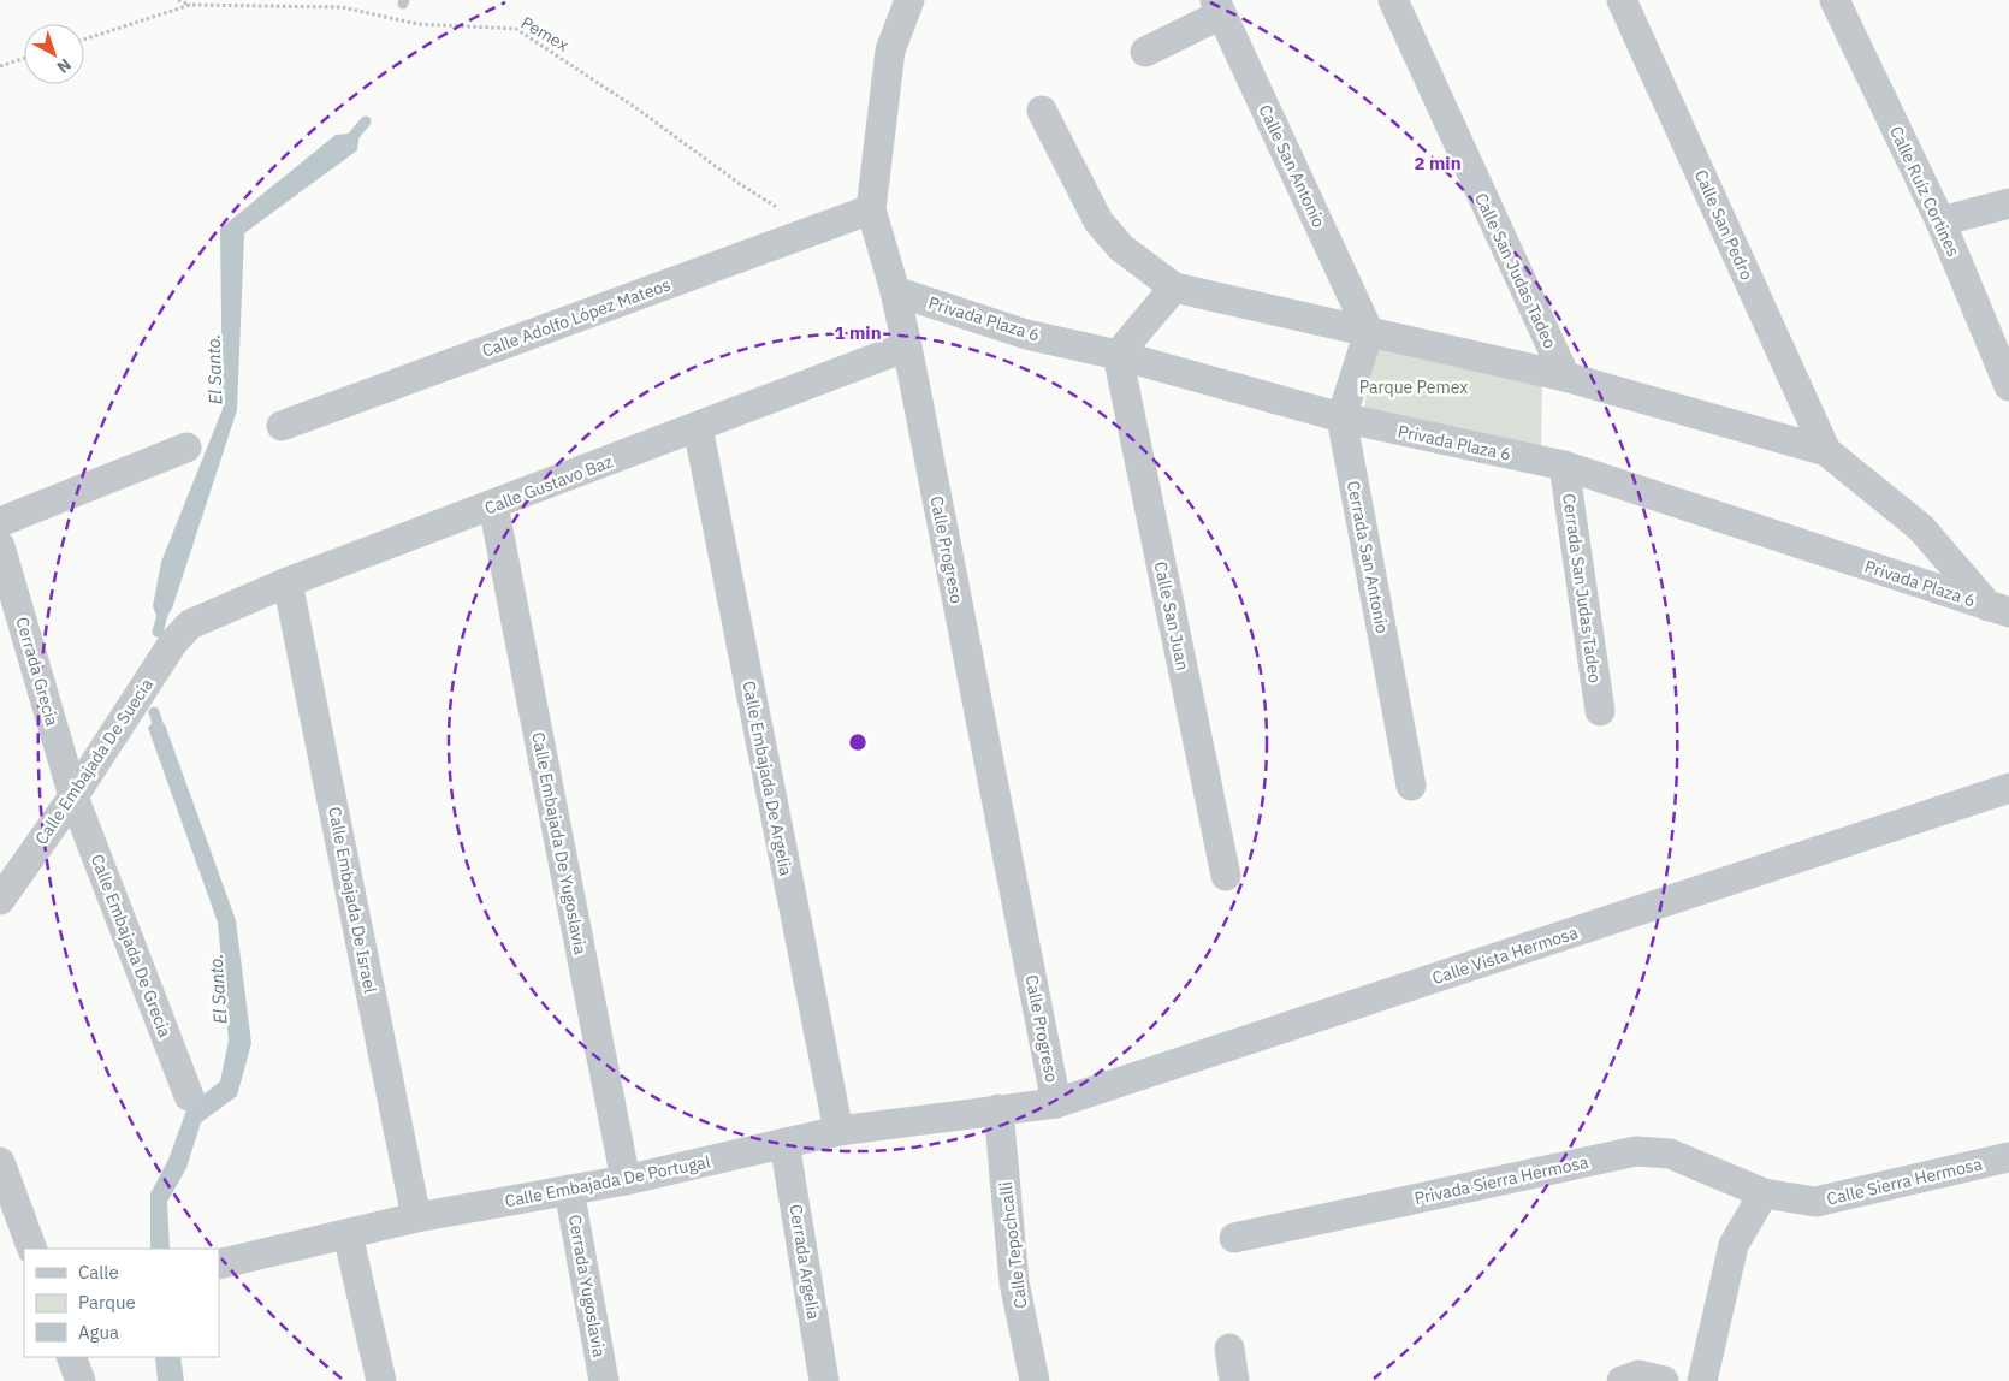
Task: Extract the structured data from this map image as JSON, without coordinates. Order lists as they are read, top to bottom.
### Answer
{
  "streets": {
    "street": [
      "Calle San Antonio",
      "Calle Ruíz Cortines",
      "Calle San Pedro",
      "Calle San Judas Tadeo",
      "Calle Adolfo López Mateos",
      "Privada Plaza 6",
      "Calle Gustavo Baz",
      "Calle Progreso",
      "Cerrada San Antonio",
      "Cerrada San Judas Tadeo",
      "Calle San Juan",
      "Cerrada Grecia",
      "Calle Embajada De Suecia",
      "Calle Embajada De Argelia",
      "Calle Embajada De Yugoslavia",
      "Calle Embajada De Israel",
      "Calle Embajada De Grecia",
      "Calle Vista Hermosa",
      "Privada Sierra Hermosa",
      "Calle Embajada De Portugal",
      "Calle Sierra Hermosa",
      "Calle Tepochcalli",
      "Cerrada Argelia",
      "Cerrada Yugoslavia"
    ],
    "path": ["Pemex"]
  },
  "crossings": [
    ["Pemex", "Calle Adolfo López Mateos"],
    ["Calle San Antonio", "Cerrada San Antonio"],
    ["Calle Adolfo López Mateos", "Calle Progreso"],
    ["Privada Plaza 6", "Calle Progreso"],
    ["Privada Plaza 6", "Cerrada San Antonio"],
    ["Privada Plaza 6", "Cerrada San Judas Tadeo"],
    ["Privada Plaza 6", "Calle San Juan"],
    ["Calle Gustavo Baz", "Calle Progreso"],
    ["Calle Gustavo Baz", "Calle Embajada De Suecia"],
    ["Calle Gustavo Baz", "Calle Embajada De Argelia"],
    ["Calle Gustavo Baz", "Calle Embajada De Yugoslavia"],
    ["Calle Gustavo Baz", "Calle Embajada De Israel"],
    ["Calle Progreso", "Calle Vista Hermosa"],
    ["Cerrada Grecia", "Calle Embajada De Suecia"],
    ["Cerrada Grecia", "Calle Embajada De Grecia"],
    ["Calle Embajada De Suecia", "Calle Embajada De Grecia"],
    ["Calle Embajada De Argelia", "Calle Embajada De Portugal"],
    ["Calle Embajada De Yugoslavia", "Calle Embajada De Portugal"],
    ["Calle Embajada De Israel", "Calle Embajada De Portugal"],
    ["Calle Vista Hermosa", "Calle Embajada De Portugal"],
    ["Calle Vista Hermosa", "Calle Tepochcalli"],
    ["Privada Sierra Hermosa", "Calle Sierra Hermosa"],
    ["Calle Embajada De Portugal", "Calle Tepochcalli"],
    ["Calle Embajada De Portugal", "Cerrada Argelia"],
    ["Calle Embajada De Portugal", "Cerrada Yugoslavia"]
  ],
  "water": ["El Santo."],
  "parks": ["Parque Pemex"],
  "legend": ["Calle", "Parque", "Agua"],
  "north": "bottom right",
  "rings": ["2 min", "1 min"]
}
